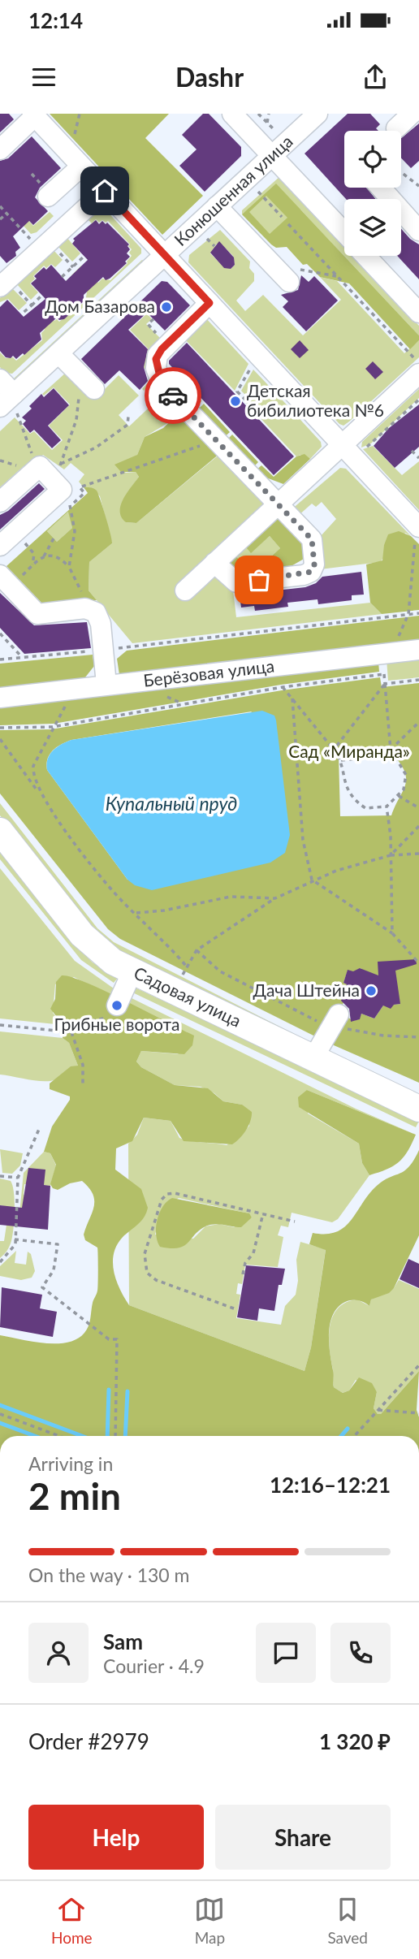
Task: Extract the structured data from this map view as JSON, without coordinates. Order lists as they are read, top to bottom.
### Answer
{
  "streets": {
    "main road": ["Садовая улица"],
    "street": ["Конюшенная улица", "Берёзовая улица"]
  },
  "water": ["Купальный пруд"],
  "parks": ["Сад «Миранда»"],
  "places": [
    "Дом Базарова",
    "Детская бибилиотека №6",
    "Дача Штейна",
    "Грибные ворота"
  ],
  "page": {
    "status": "12:14",
    "header": "Dashr",
    "heading": ["2 min", "Arriving in", "12:16–12:21"],
    "panel": [
      "Sam",
      "Courier · 4.9",
      "Order #2979",
      "1 320 ₽"
    ],
    "bar": "On the way · 130 m",
    "buttons": ["Help", "Share"],
    "tabs": ["Home", "Map", "Saved"]
  }
}
